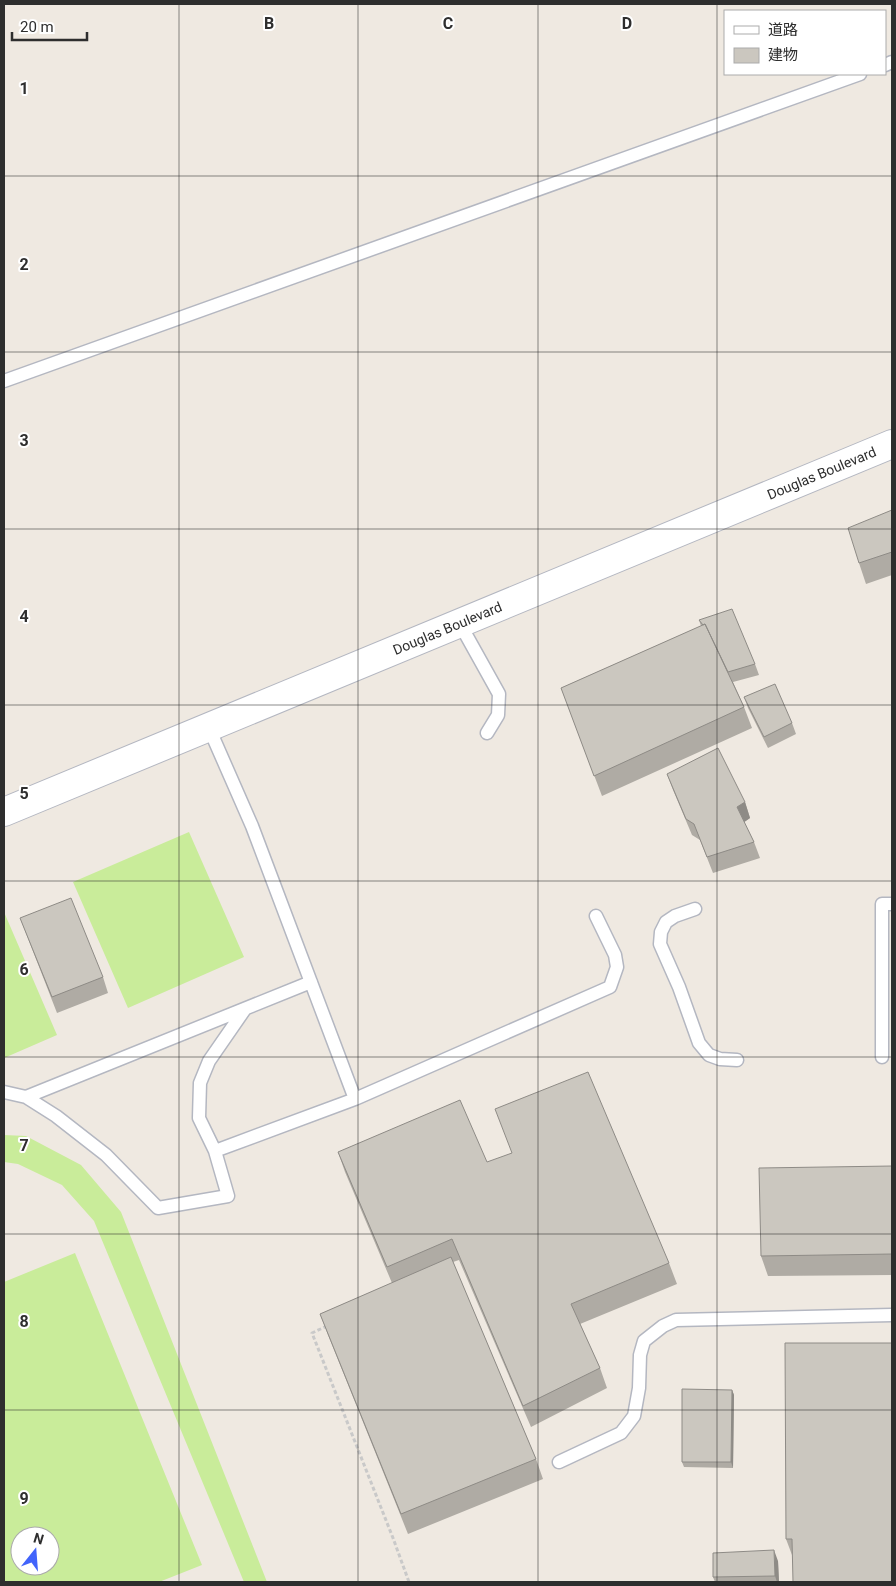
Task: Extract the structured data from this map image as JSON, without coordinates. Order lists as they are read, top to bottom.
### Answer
{
  "streets": {
    "street": ["Douglas Boulevard"]
  },
  "legend": ["道路", "建物"],
  "scale_bar": "20 m",
  "north": "top",
  "grid": {
    "columns": ["B", "C", "D"],
    "rows": [
      "1",
      "2",
      "3",
      "4",
      "5",
      "6",
      "7",
      "8",
      "9"
    ]
  }
}
